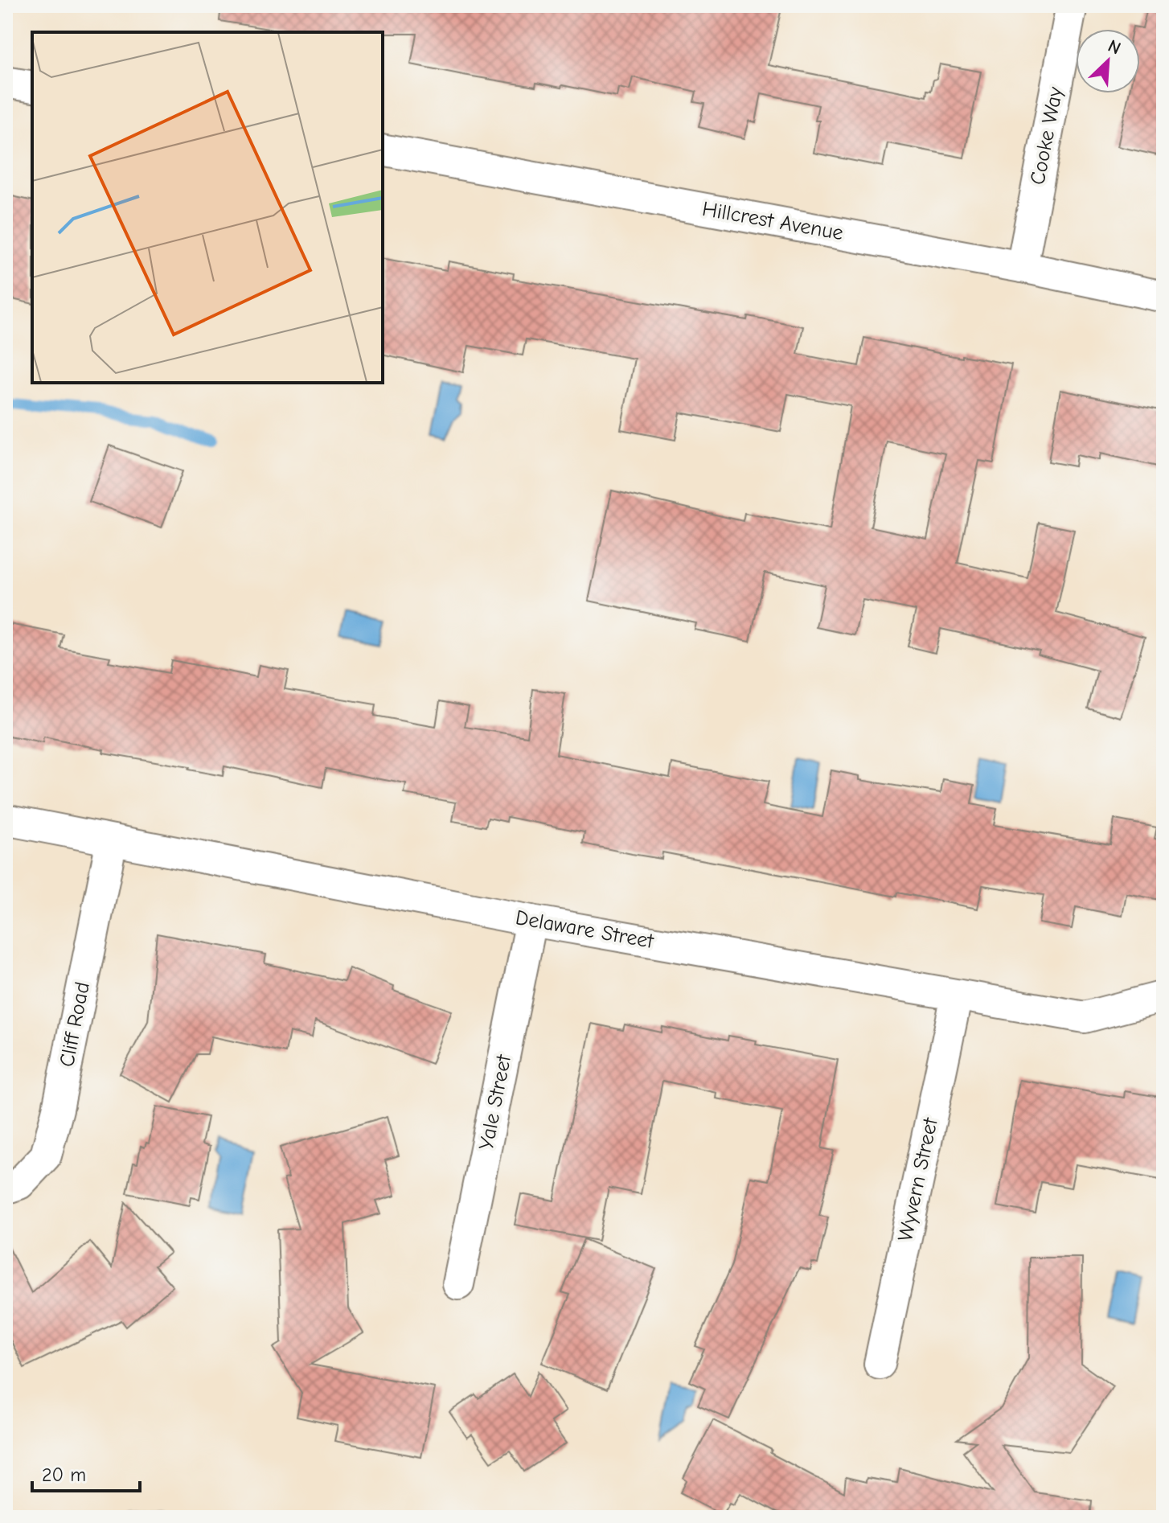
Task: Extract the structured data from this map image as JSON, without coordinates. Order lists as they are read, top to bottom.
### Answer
{
  "streets": {
    "street": [
      "Cooke Way",
      "Hillcrest Avenue",
      "Delaware Street",
      "Cliff Road",
      "Yale Street",
      "Wyvern Street"
    ]
  },
  "crossings": [
    ["Cooke Way", "Hillcrest Avenue"],
    ["Delaware Street", "Cliff Road"],
    ["Delaware Street", "Yale Street"],
    ["Delaware Street", "Wyvern Street"]
  ],
  "scale_bar": "20 m",
  "north": "top right"
}
